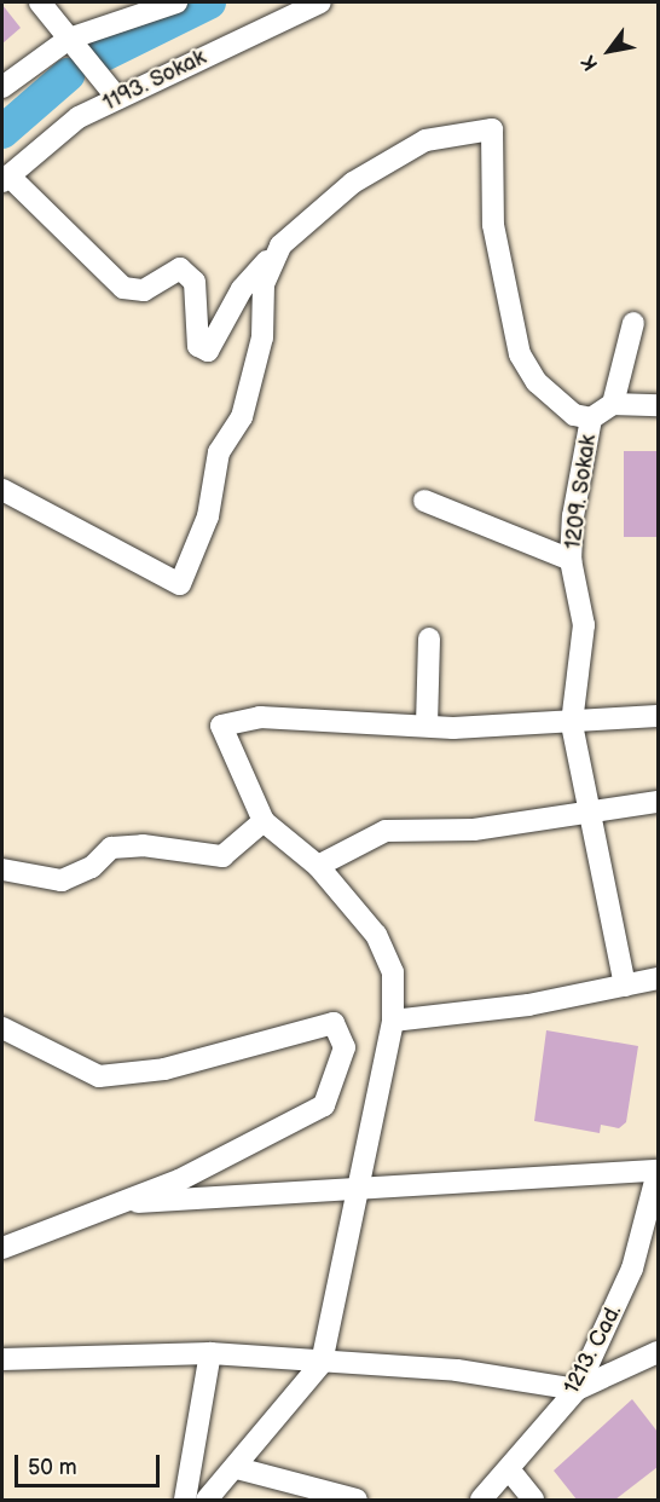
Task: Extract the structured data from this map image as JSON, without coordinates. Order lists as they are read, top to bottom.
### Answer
{
  "streets": {
    "street": ["1193. Sokak", "1209. Sokak", "1213. Cad."]
  },
  "scale_bar": "50 m",
  "north": "bottom left"
}
